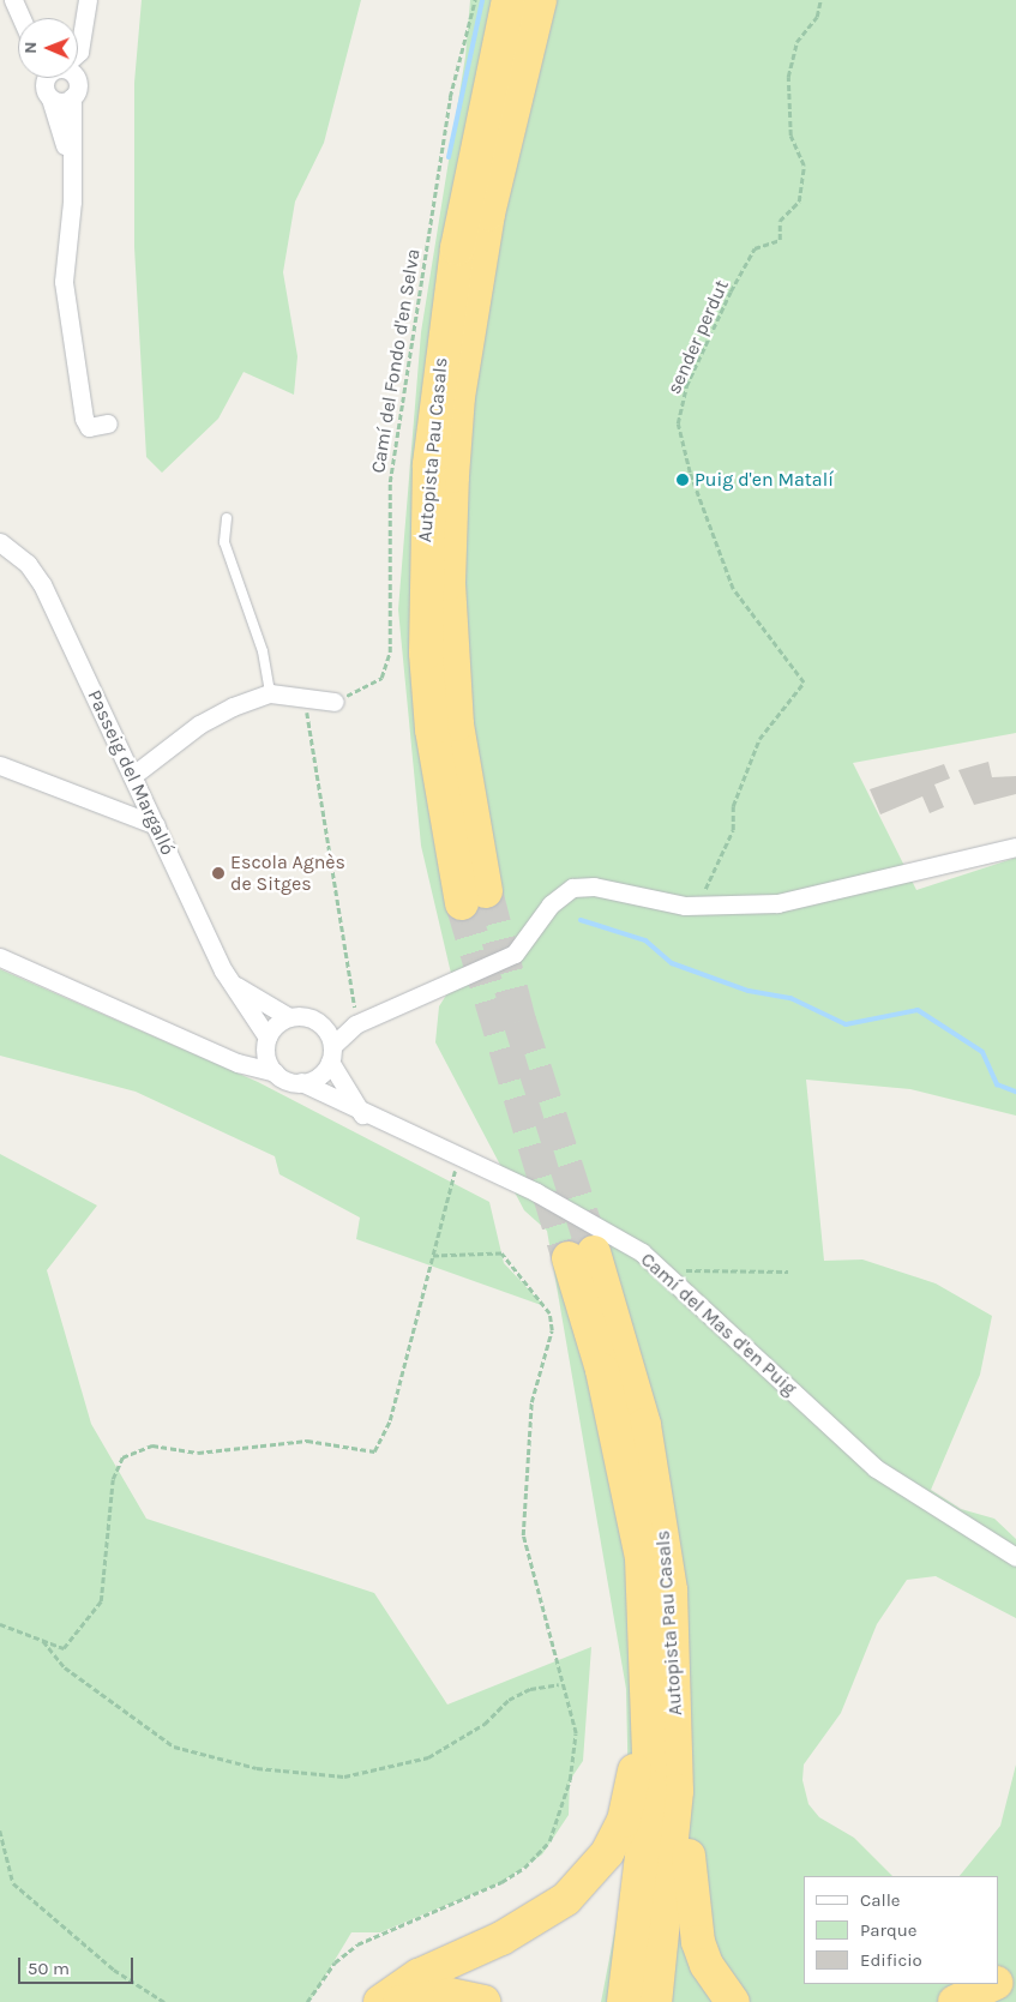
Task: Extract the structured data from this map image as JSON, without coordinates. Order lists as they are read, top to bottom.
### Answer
{
  "streets": {
    "highway": ["Autopista Pau Casals"],
    "street": ["Passeig del Margalló", "Camí del Mas d'en Puig"],
    "path": ["sender perdut", "Camí del Fondo d'en Selva"]
  },
  "crossings": [
    ["Passeig del Margalló", "Camí del Mas d'en Puig"]
  ],
  "places": ["Puig d'en Matalí", "Escola Agnès de Sitges"],
  "legend": ["Calle", "Parque", "Edificio"],
  "scale_bar": "50 m",
  "north": "left"
}
